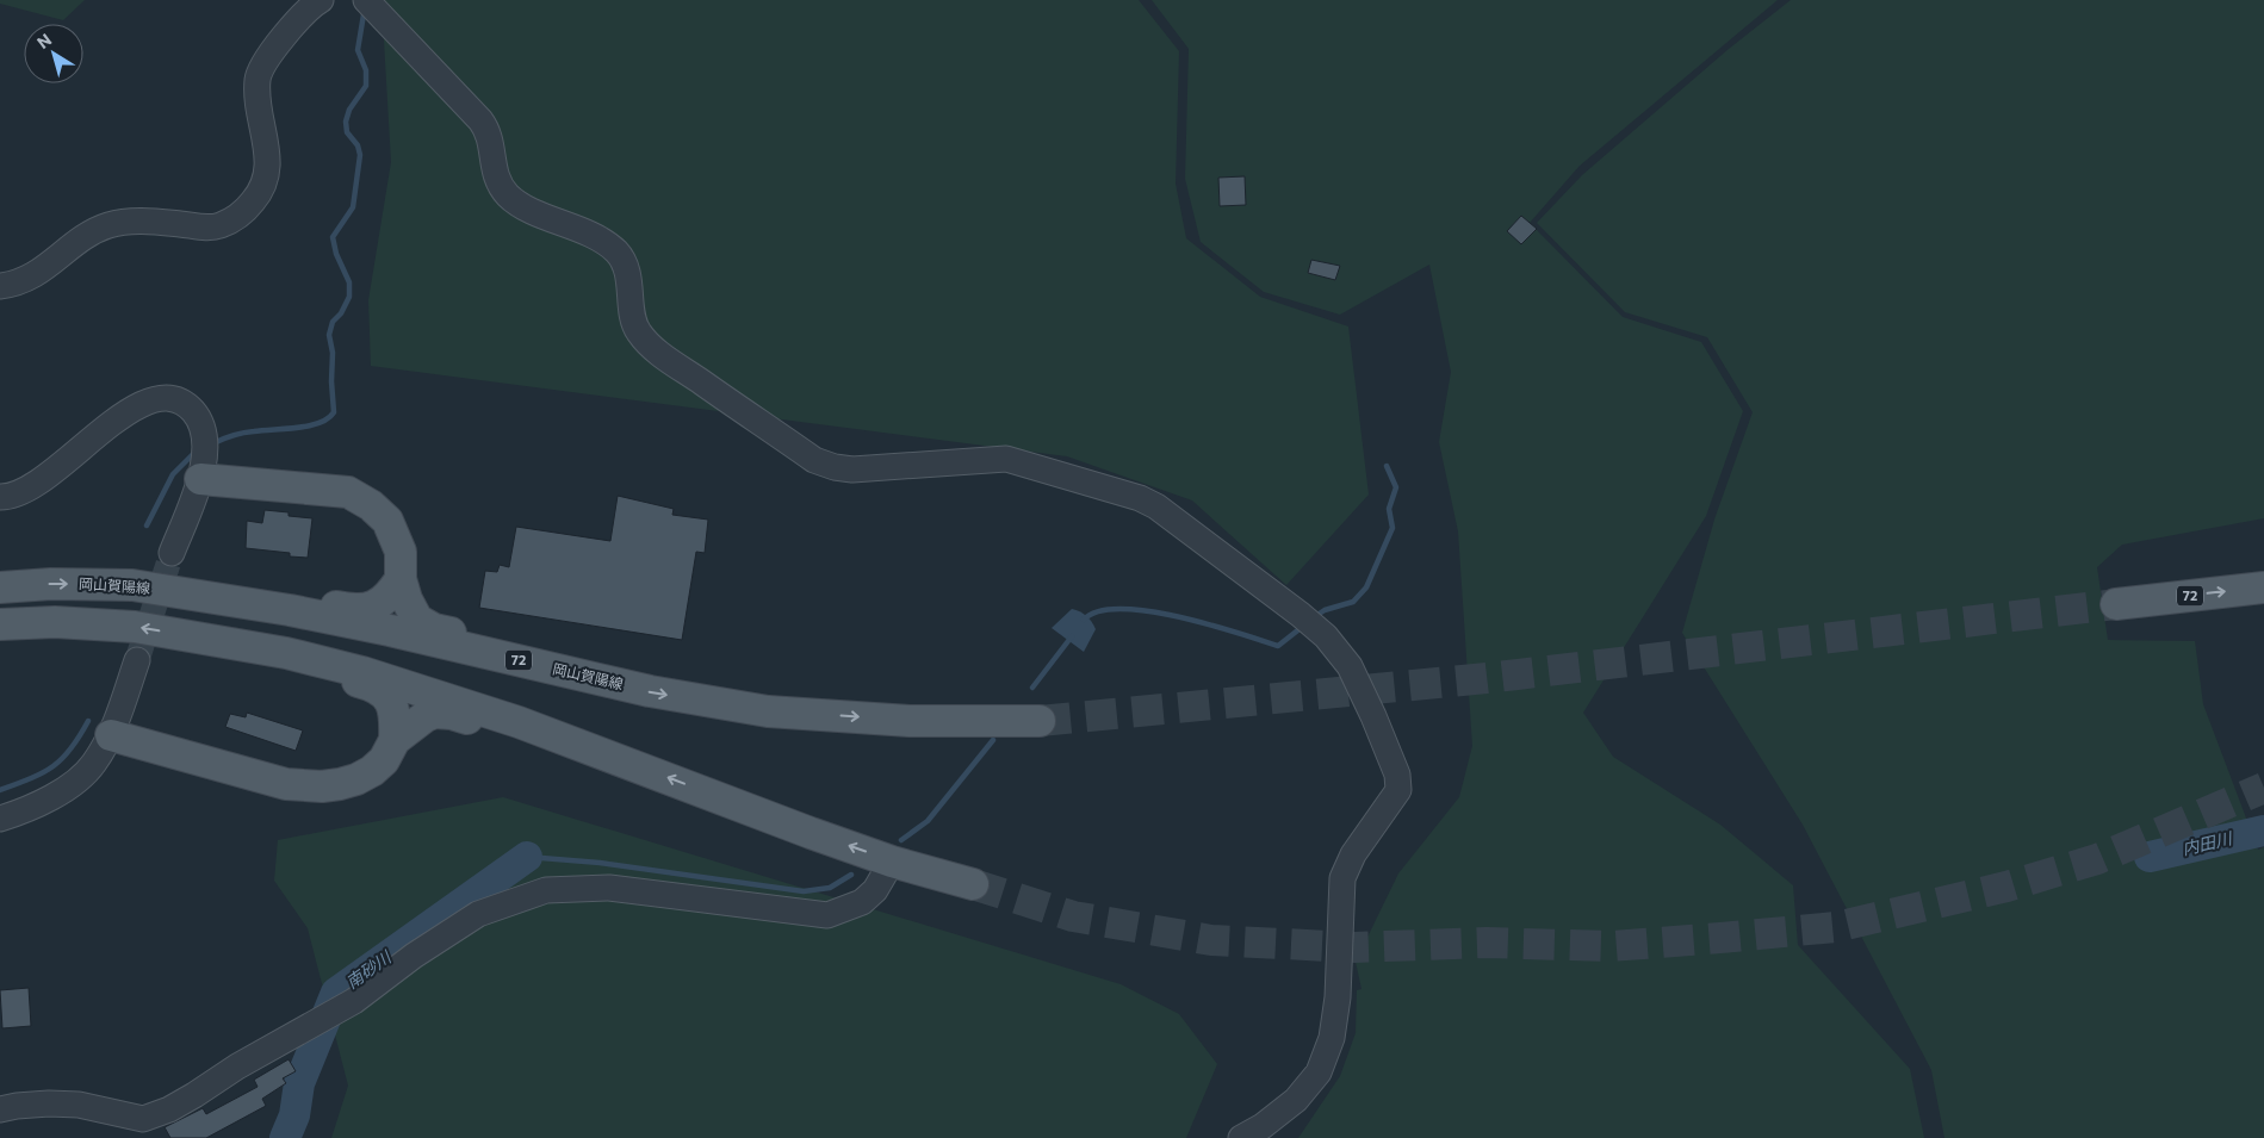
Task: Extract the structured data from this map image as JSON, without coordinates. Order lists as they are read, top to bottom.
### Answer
{
  "streets": {
    "main road": ["岡山賀陽線", "72"]
  },
  "water": ["内田川", "南砂川"],
  "north": "top left"
}
